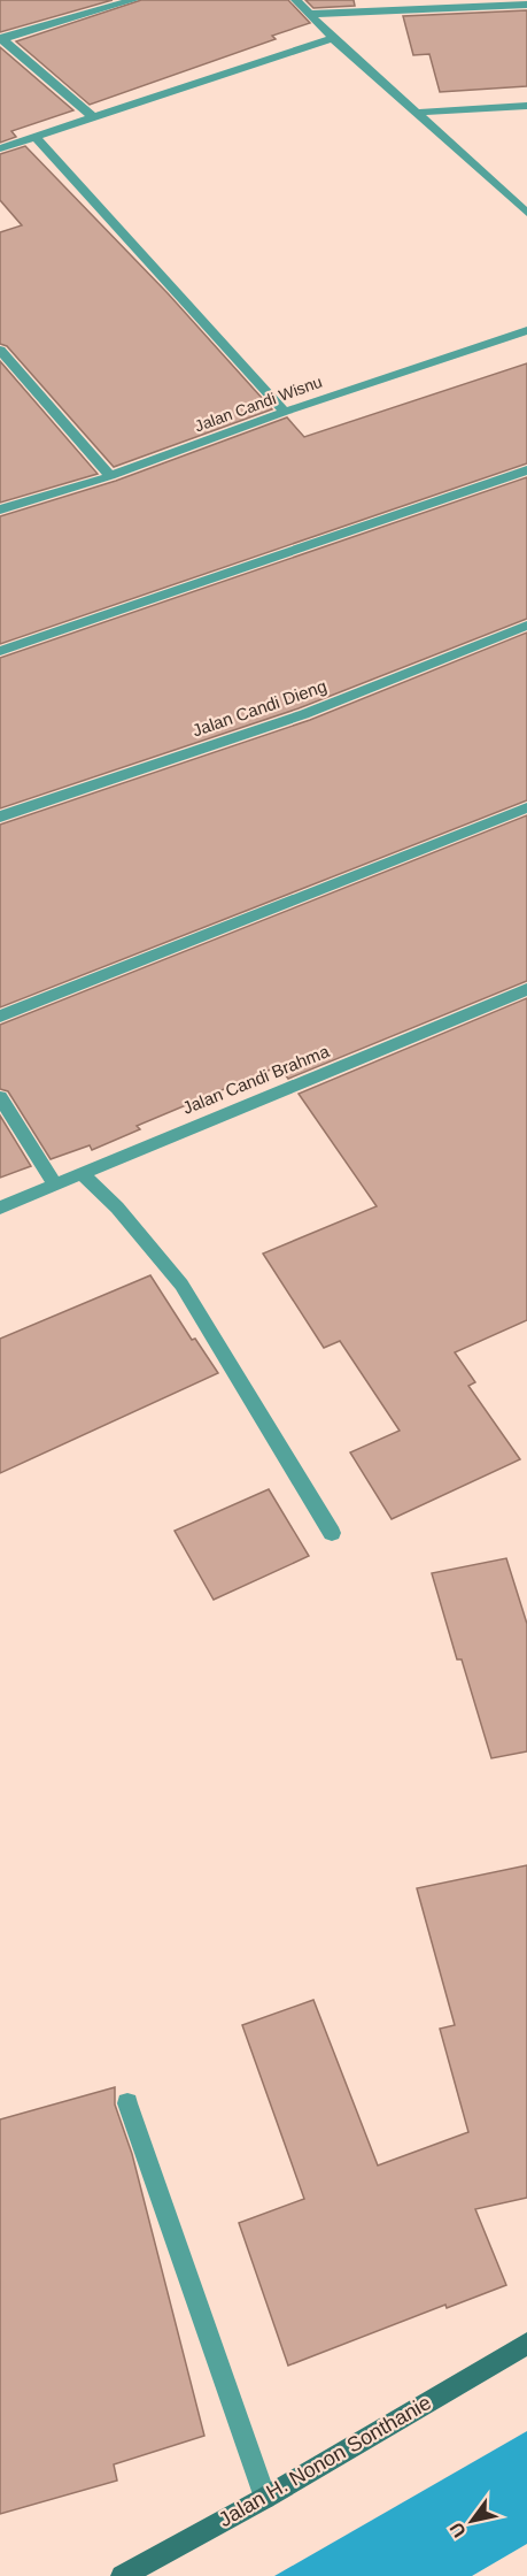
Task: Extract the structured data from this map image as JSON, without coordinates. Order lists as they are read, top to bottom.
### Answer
{
  "streets": {
    "street": [
      "Jalan Candi Wisnu",
      "Jalan Candi Dieng",
      "Jalan Candi Brahma",
      "Jalan H. Nonon Sonthanie"
    ]
  },
  "north": "bottom left"
}
